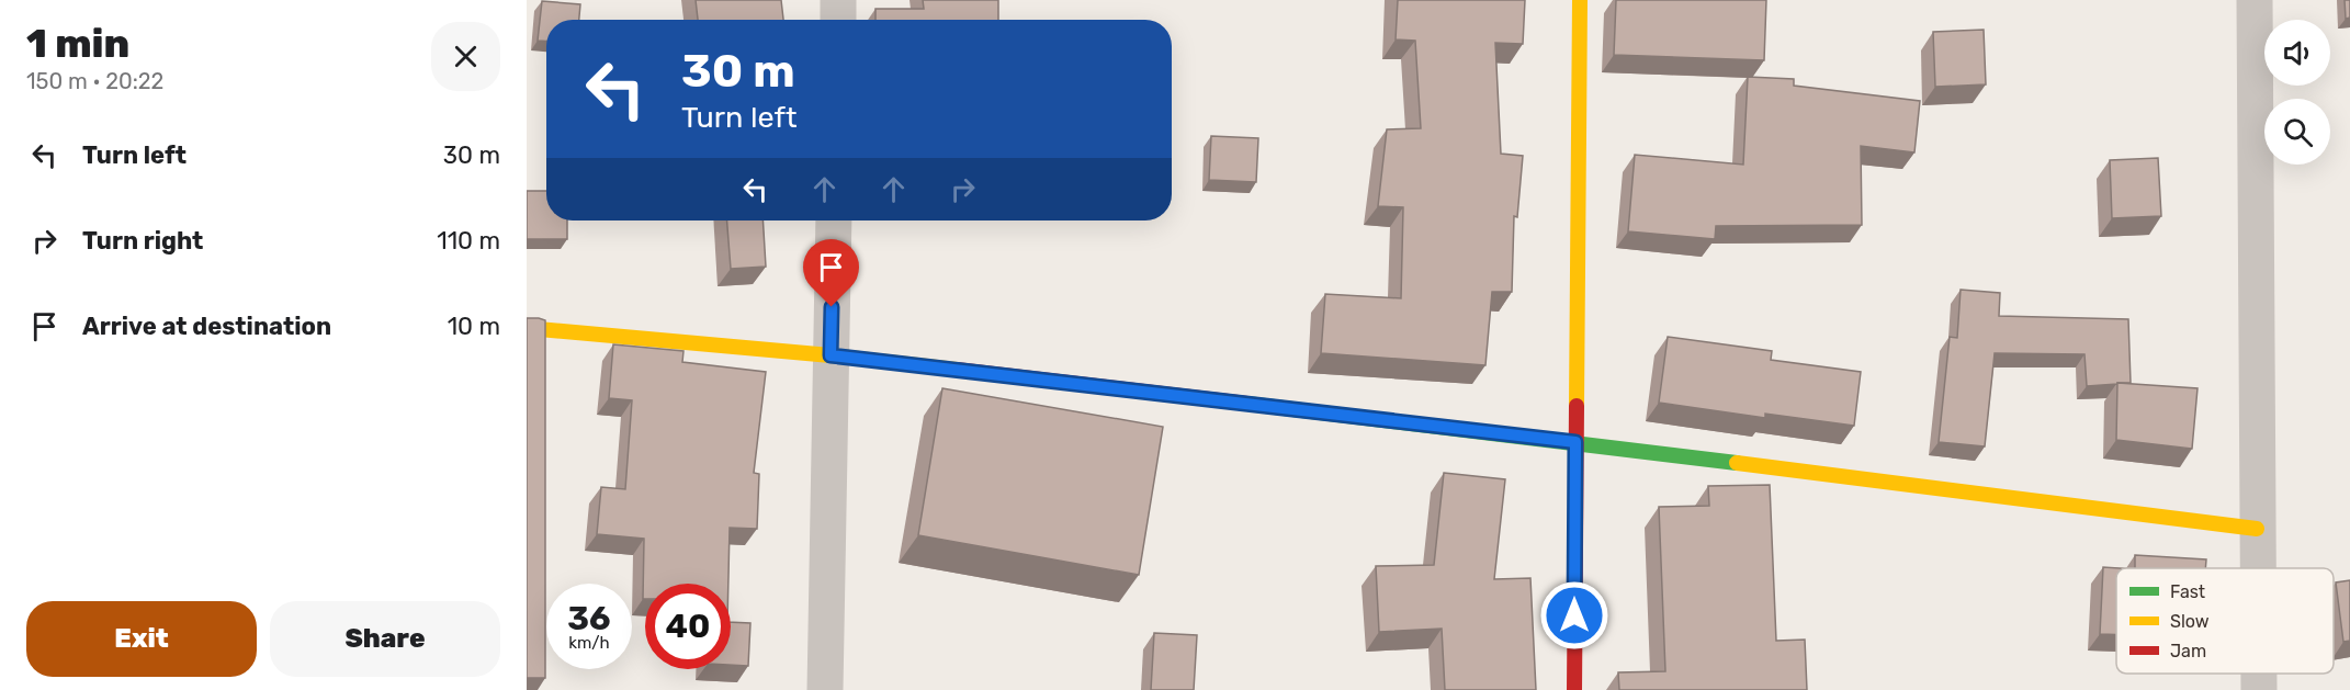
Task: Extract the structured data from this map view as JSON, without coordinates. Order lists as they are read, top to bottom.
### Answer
{
  "legend": ["Fast", "Slow", "Jam"],
  "page": {
    "heading": ["1 min", "150 m · 20:22"],
    "turn": ["30 m", "Turn left"],
    "list": [
      {
        "name": "Turn left",
        "value": "30 m"
      },
      {
        "name": "Turn right",
        "value": "110 m"
      },
      {
        "name": "Arrive at destination",
        "value": "10 m"
      }
    ],
    "speed": "36 km/h",
    "limit": "40",
    "buttons": ["Exit", "Share"]
  }
}
